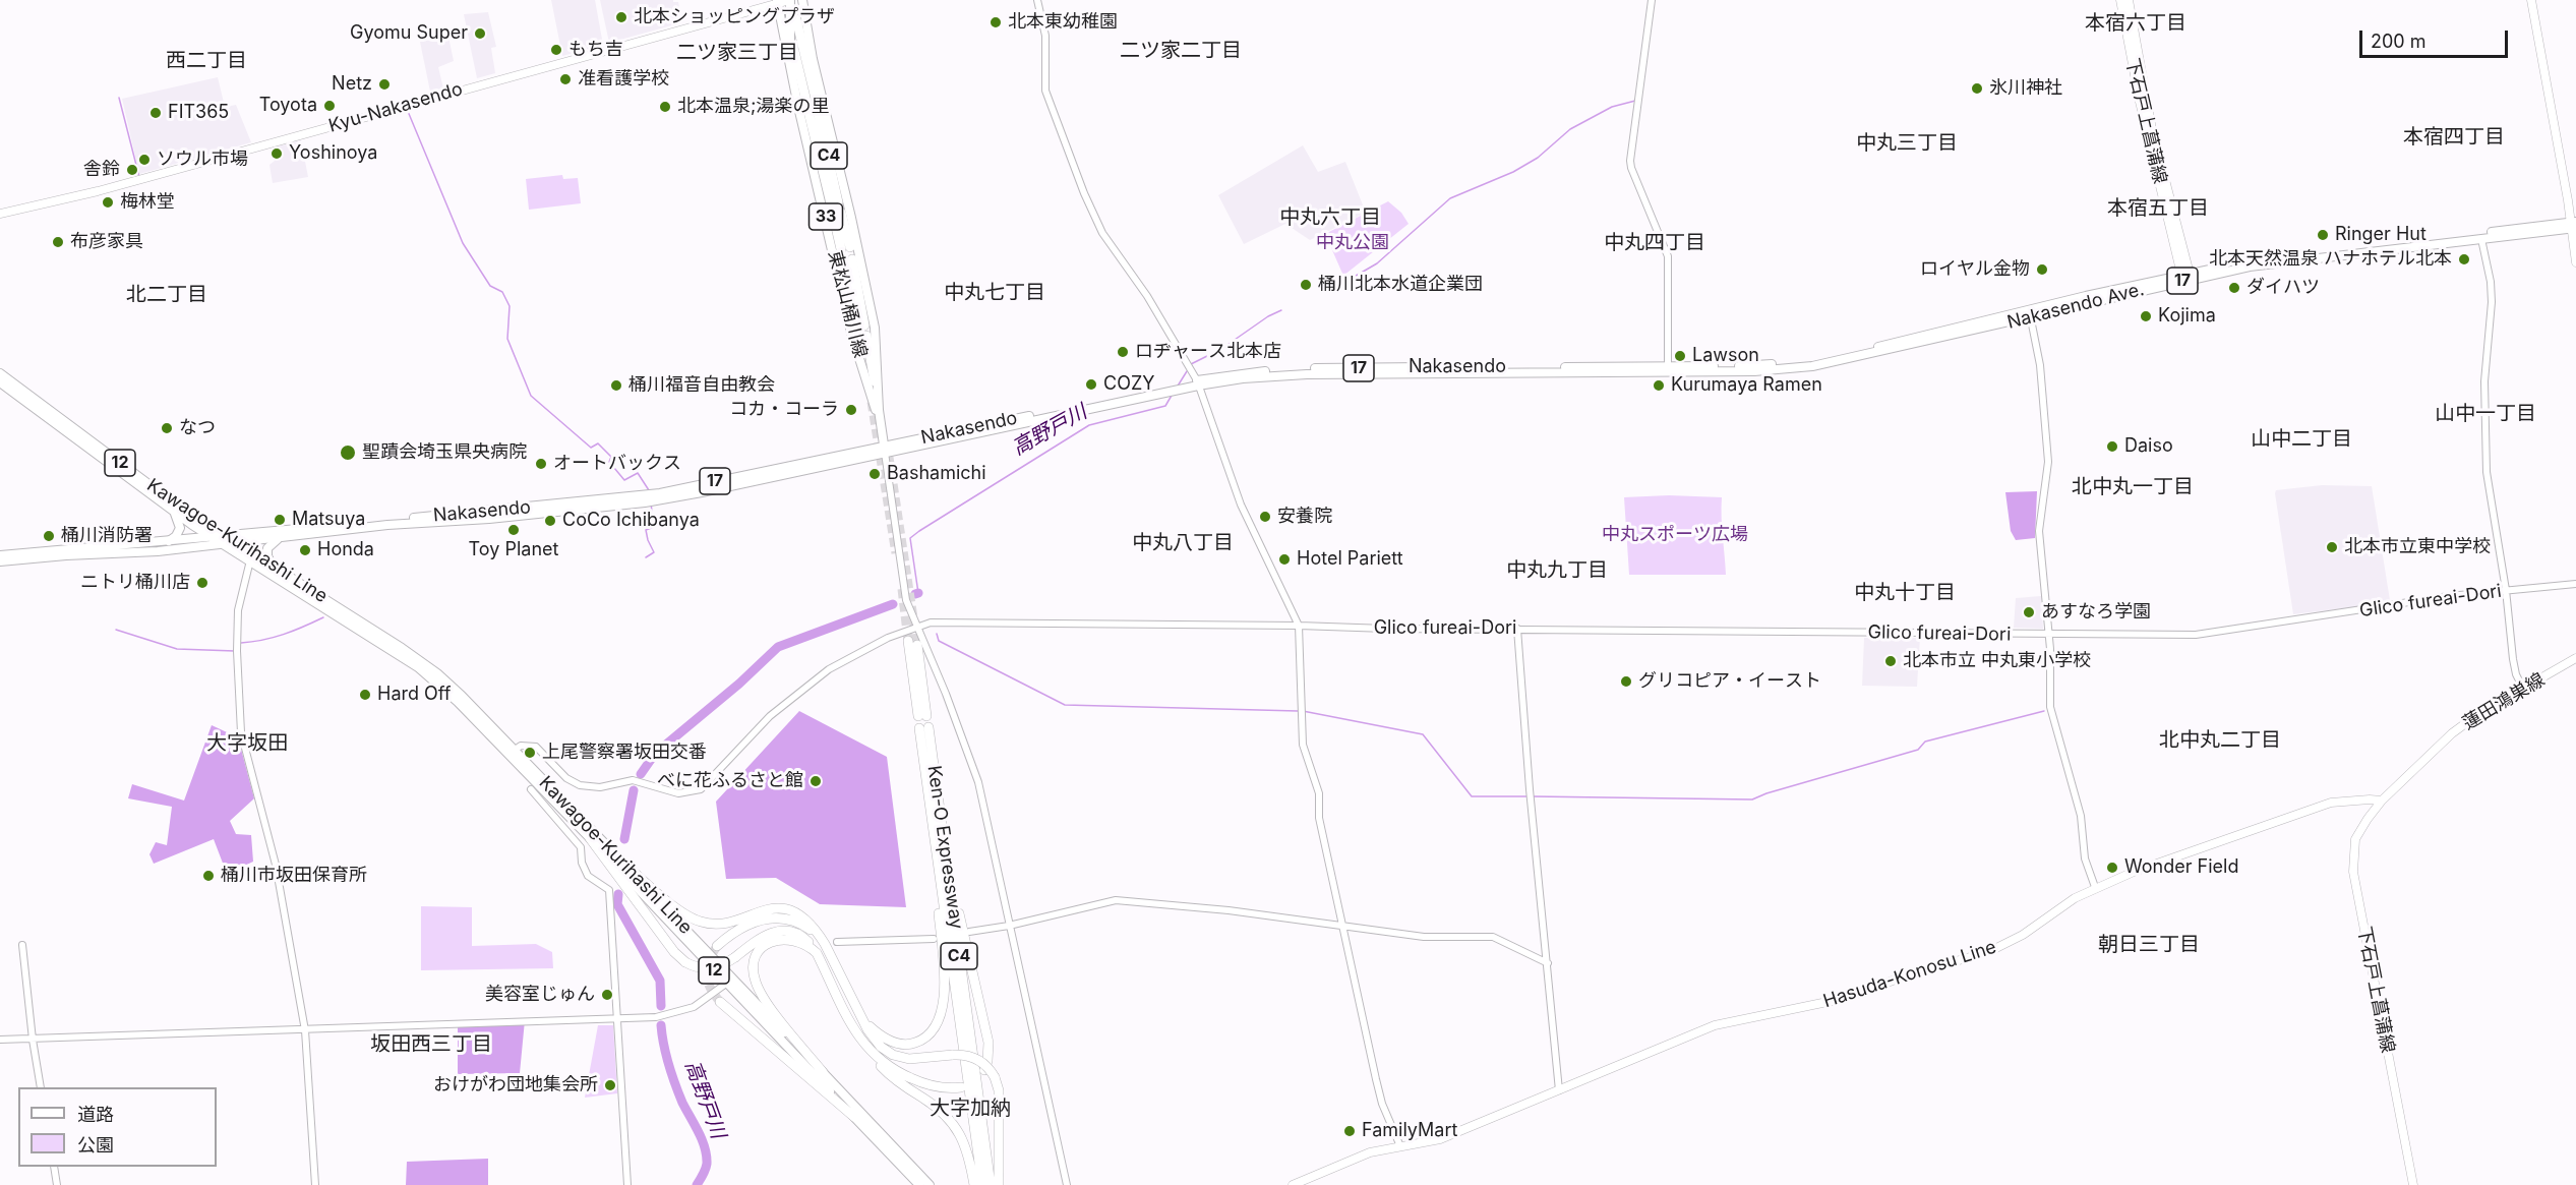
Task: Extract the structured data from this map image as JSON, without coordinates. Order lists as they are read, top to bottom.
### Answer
{
  "streets": {
    "highway": ["C4", "Ken-O Expressway"],
    "main road": [
      "Kyu-Nakasendo",
      "下石戸上菖蒲線",
      "33",
      "17",
      "東松山桶川線",
      "Nakasendo Ave.",
      "Nakasendo",
      "12",
      "Kawagoe-Kurihashi Line",
      "蓮田鴻巣線",
      "Hasuda-Konosu Line"
    ],
    "street": ["Glico fureai-Dori"]
  },
  "crossings": [
    ["Kyu-Nakasendo", "33"],
    ["Kyu-Nakasendo", "東松山桶川線"],
    ["下石戸上菖蒲線", "Nakasendo Ave."],
    ["下石戸上菖蒲線", "蓮田鴻巣線"],
    ["下石戸上菖蒲線", "Hasuda-Konosu Line"],
    ["33", "東松山桶川線"],
    ["東松山桶川線", "Nakasendo"],
    ["Nakasendo Ave.", "Nakasendo"],
    ["Nakasendo", "Kawagoe-Kurihashi Line"],
    ["Kawagoe-Kurihashi Line", "Glico fureai-Dori"],
    ["蓮田鴻巣線", "Hasuda-Konosu Line"]
  ],
  "districts": [
    "本宿六丁目",
    "二ツ家二丁目",
    "二ツ家三丁目",
    "西二丁目",
    "本宿四丁目",
    "中丸三丁目",
    "本宿五丁目",
    "中丸六丁目",
    "中丸四丁目",
    "中丸七丁目",
    "北二丁目",
    "山中一丁目",
    "山中二丁目",
    "北中丸一丁目",
    "中丸八丁目",
    "中丸九丁目",
    "中丸十丁目",
    "北中丸二丁目",
    "大字坂田",
    "朝日三丁目",
    "坂田西三丁目",
    "大字加納"
  ],
  "water": ["高野戸川"],
  "parks": ["中丸公園", "中丸スポーツ広場"],
  "places": [
    "北本ショッピングプラザ",
    "北本東幼稚園",
    "Gyomu Super",
    "もち吉",
    "准看護学校",
    "Netz",
    "氷川神社",
    "Toyota",
    "北本温泉;湯楽の里",
    "FIT365",
    "Yoshinoya",
    "ソウル市場",
    "舎鈴",
    "梅林堂",
    "Ringer Hut",
    "布彦家具",
    "北本天然温泉 ハナホテル北本",
    "ロイヤル金物",
    "桶川北本水道企業団",
    "ダイハツ",
    "Kojima",
    "ロヂャース北本店",
    "Lawson",
    "COZY",
    "桶川福音自由教会",
    "Kurumaya Ramen",
    "コカ・コーラ",
    "なつ",
    "Daiso",
    "聖蹟会埼玉県央病院",
    "オートバックス",
    "Bashamichi",
    "安養院",
    "Matsuya",
    "CoCo Ichibanya",
    "Toy Planet",
    "桶川消防署",
    "北本市立東中学校",
    "Honda",
    "Hotel Pariett",
    "ニトリ桶川店",
    "あすなろ学園",
    "北本市立 中丸東小学校",
    "グリコピア・イースト",
    "Hard Off",
    "上尾警察署坂田交番",
    "べに花ふるさと館",
    "Wonder Field",
    "桶川市坂田保育所",
    "美容室じゅん",
    "おけがわ団地集会所",
    "FamilyMart"
  ],
  "legend": ["道路", "公園"],
  "scale_bar": "200 m"
}
